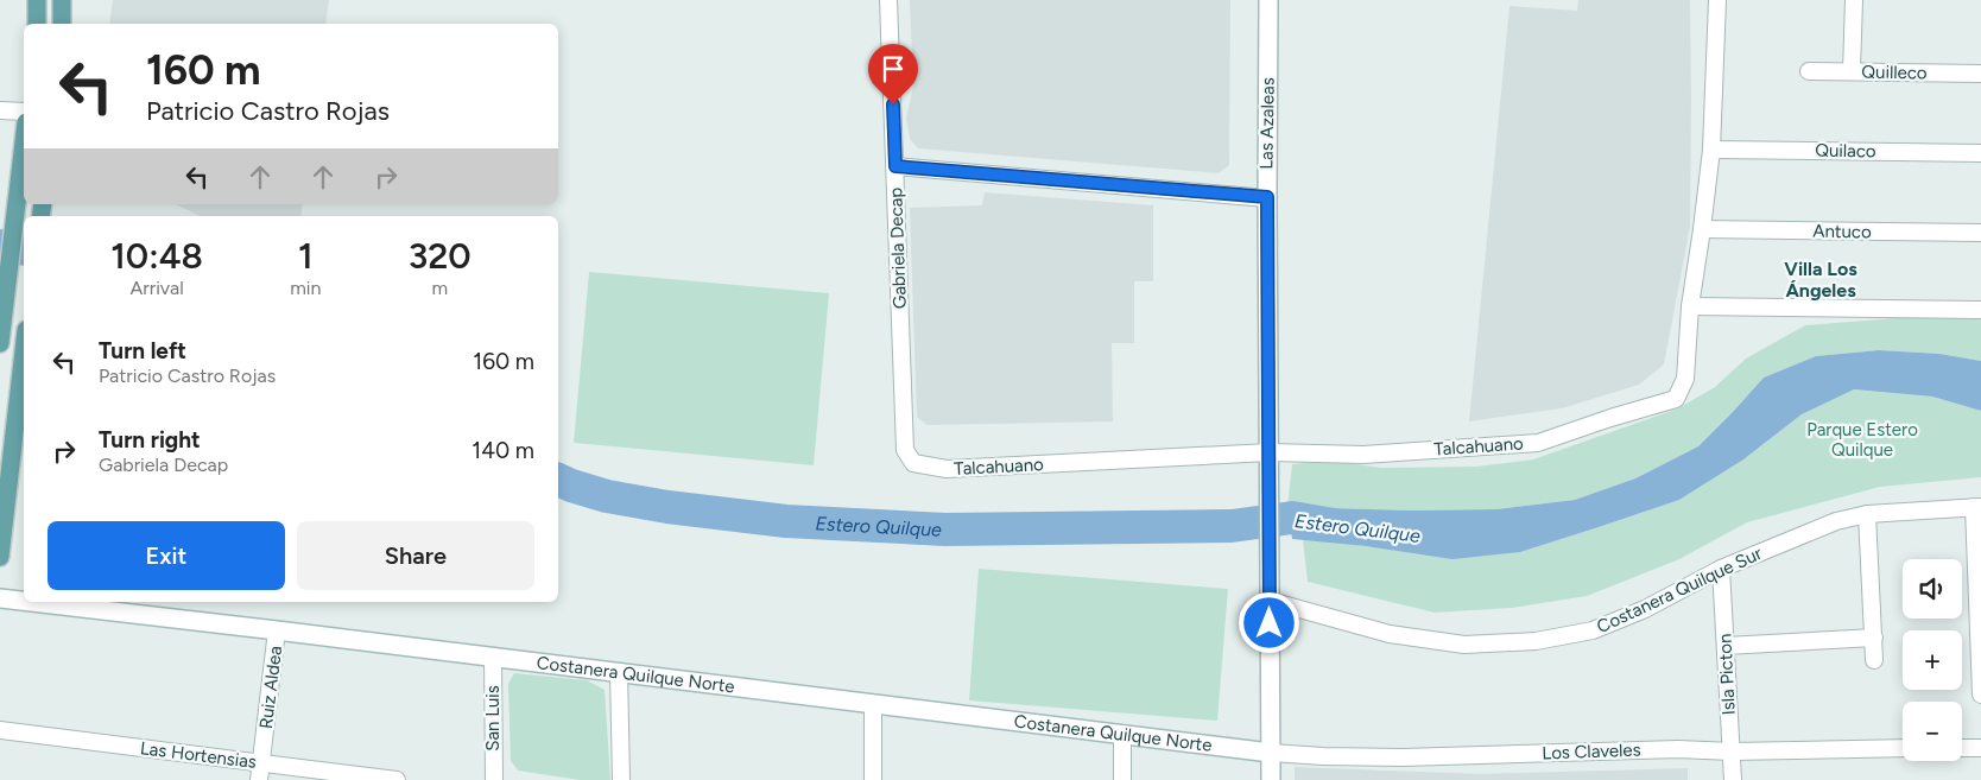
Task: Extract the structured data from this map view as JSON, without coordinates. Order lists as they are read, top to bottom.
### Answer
{
  "streets": {
    "street": [
      "Quilleco",
      "Las Azaleas",
      "Quilaco",
      "Antuco",
      "Gabriela Decap",
      "Talcahuano",
      "Costanera Quilque Sur",
      "Costanera Quilque Norte",
      "Isla Picton",
      "Ruiz Aldea",
      "San Luis",
      "Los Claveles",
      "Las Hortensias"
    ]
  },
  "crossings": [
    ["Las Azaleas", "Talcahuano"],
    ["Las Azaleas", "Costanera Quilque Sur"],
    ["Las Azaleas", "Costanera Quilque Norte"],
    ["Las Azaleas", "Los Claveles"],
    ["Quilaco", "Talcahuano"],
    ["Antuco", "Talcahuano"],
    ["Gabriela Decap", "Talcahuano"],
    ["Costanera Quilque Sur", "Isla Picton"],
    ["Costanera Quilque Norte", "Ruiz Aldea"],
    ["Costanera Quilque Norte", "San Luis"],
    ["Costanera Quilque Norte", "Los Claveles"],
    ["Isla Picton", "Los Claveles"],
    ["Ruiz Aldea", "Las Hortensias"]
  ],
  "districts": ["Villa Los Ángeles"],
  "water": ["Estero Quilque"],
  "parks": ["Parque Estero Quilque"],
  "page": {
    "turn": ["160 m", "Patricio Castro Rojas"],
    "eta": [
      "10:48",
      "Arrival",
      "1",
      "min",
      "320",
      "m"
    ],
    "list": [
      {
        "name": "Turn left",
        "note": "Patricio Castro Rojas",
        "value": "160 m"
      },
      {
        "name": "Turn right",
        "note": "Gabriela Decap",
        "value": "140 m"
      }
    ],
    "buttons": ["Exit", "Share"],
    "map_buttons": ["+", "−"]
  }
}
